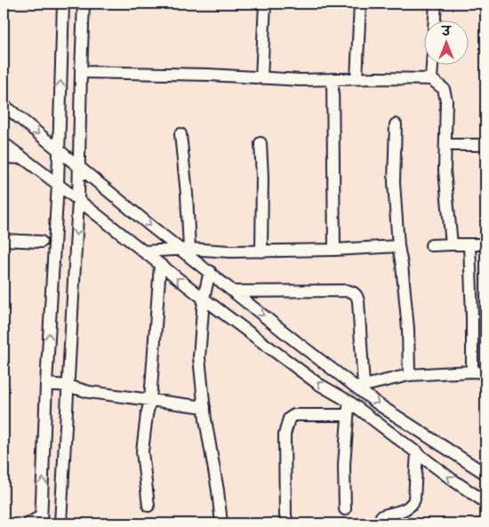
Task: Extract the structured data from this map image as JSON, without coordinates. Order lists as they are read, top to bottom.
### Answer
{
  "north": "top"
}
